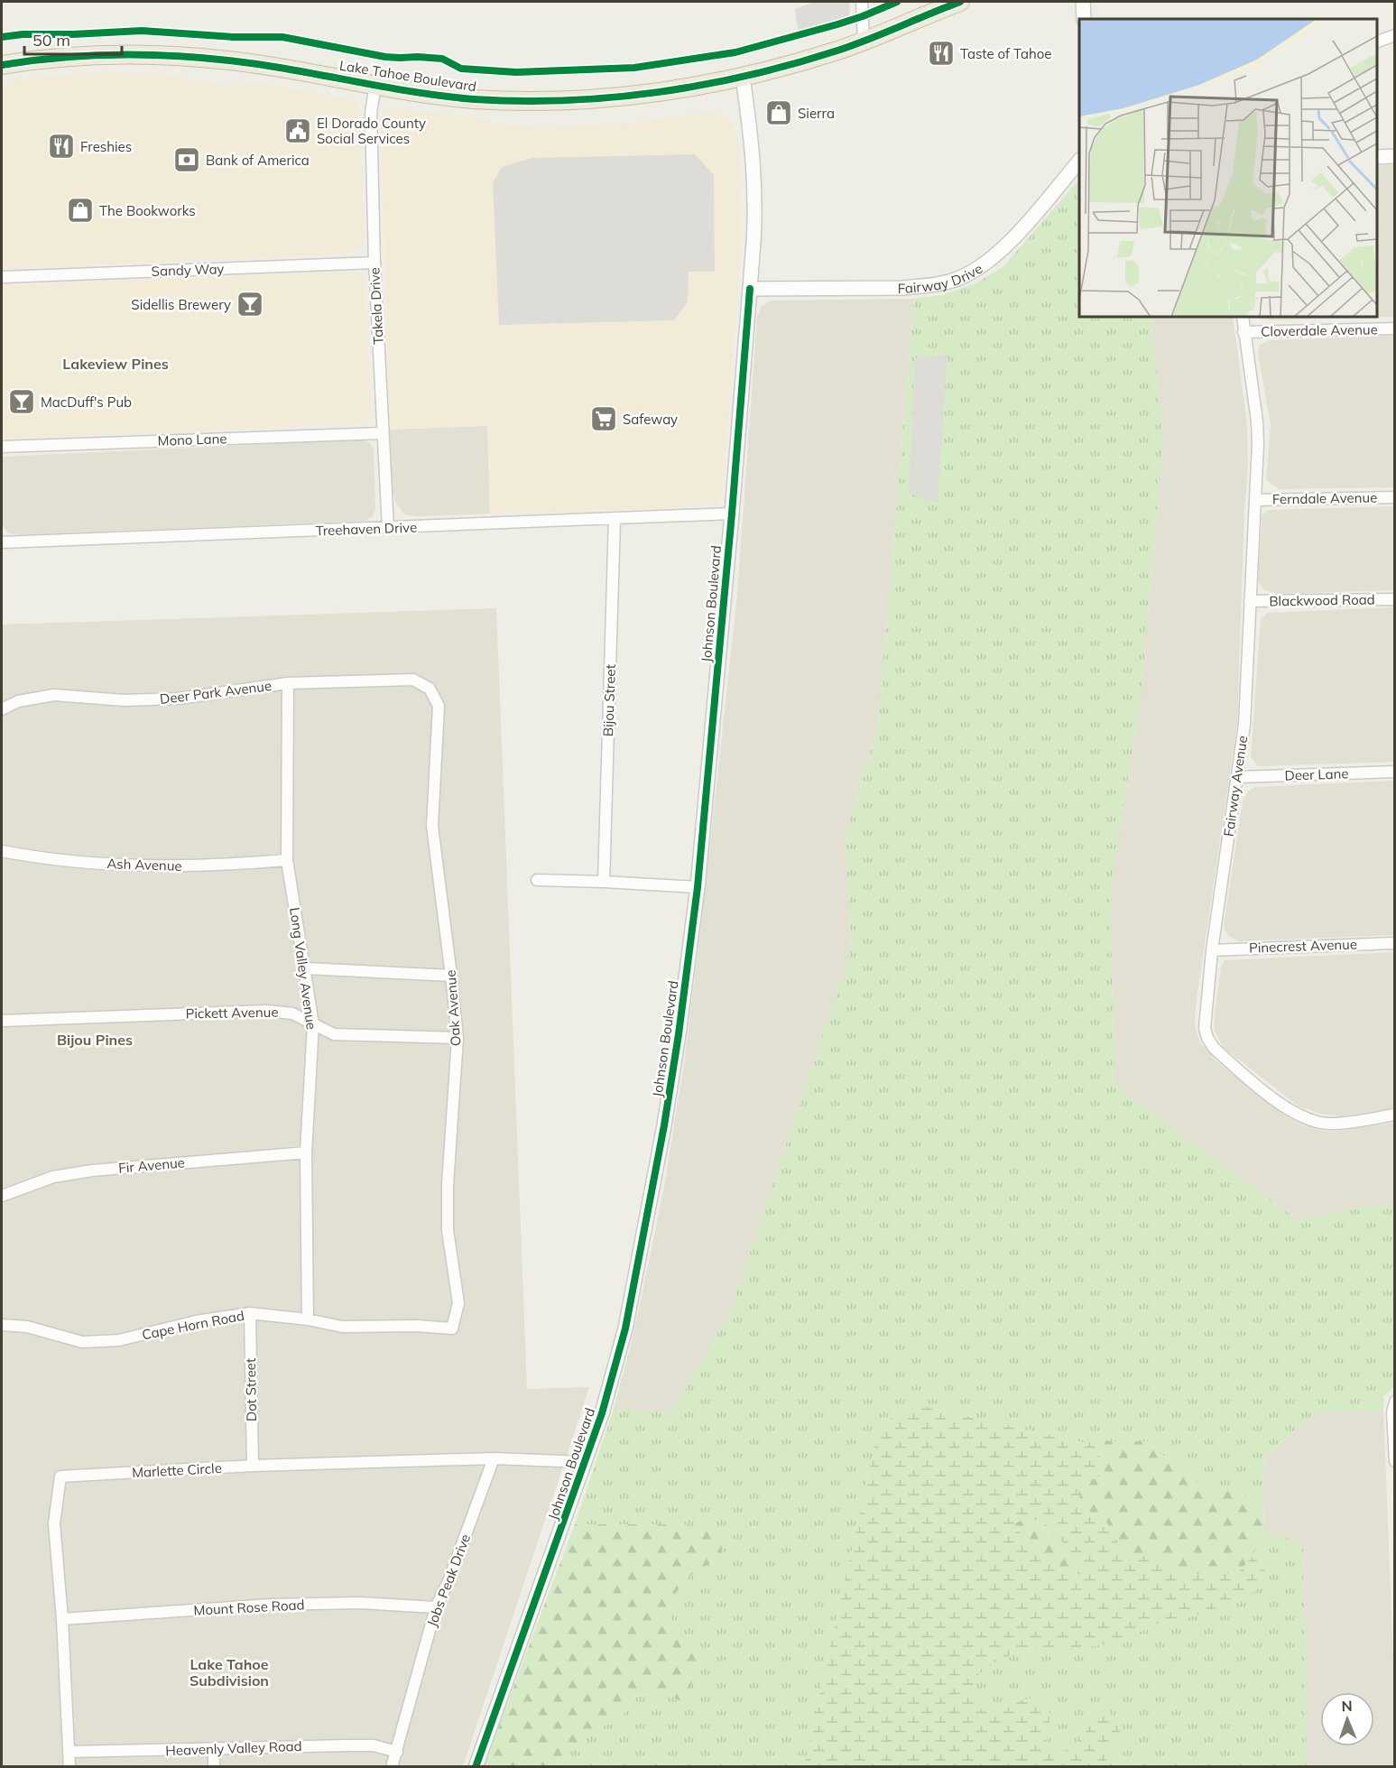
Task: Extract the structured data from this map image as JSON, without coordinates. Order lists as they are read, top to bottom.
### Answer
{
  "streets": {
    "highway": ["Lake Tahoe Boulevard"],
    "street": [
      "Sandy Way",
      "Fairway Drive",
      "Takela Drive",
      "Cloverdale Avenue",
      "Mono Lane",
      "Ferndale Avenue",
      "Treehaven Drive",
      "Blackwood Road",
      "Johnson Boulevard",
      "Deer Park Avenue",
      "Bijou Street",
      "Deer Lane",
      "Fairway Avenue",
      "Ash Avenue",
      "Pinecrest Avenue",
      "Long Valley Avenue",
      "Oak Avenue",
      "Pickett Avenue",
      "Fir Avenue",
      "Cape Horn Road",
      "Dot Street",
      "Marlette Circle",
      "Jobs Peak Drive",
      "Mount Rose Road",
      "Heavenly Valley Road"
    ]
  },
  "crossings": [
    ["Lake Tahoe Boulevard", "Takela Drive"],
    ["Lake Tahoe Boulevard", "Johnson Boulevard"],
    ["Sandy Way", "Takela Drive"],
    ["Fairway Drive", "Johnson Boulevard"],
    ["Takela Drive", "Mono Lane"],
    ["Takela Drive", "Treehaven Drive"],
    ["Cloverdale Avenue", "Fairway Avenue"],
    ["Ferndale Avenue", "Fairway Avenue"],
    ["Treehaven Drive", "Johnson Boulevard"],
    ["Treehaven Drive", "Bijou Street"],
    ["Blackwood Road", "Fairway Avenue"],
    ["Johnson Boulevard", "Marlette Circle"],
    ["Deer Park Avenue", "Long Valley Avenue"],
    ["Deer Park Avenue", "Oak Avenue"],
    ["Deer Lane", "Fairway Avenue"],
    ["Fairway Avenue", "Pinecrest Avenue"],
    ["Ash Avenue", "Long Valley Avenue"],
    ["Long Valley Avenue", "Pickett Avenue"],
    ["Long Valley Avenue", "Fir Avenue"],
    ["Long Valley Avenue", "Cape Horn Road"],
    ["Oak Avenue", "Pickett Avenue"],
    ["Oak Avenue", "Cape Horn Road"],
    ["Cape Horn Road", "Dot Street"],
    ["Dot Street", "Marlette Circle"],
    ["Marlette Circle", "Jobs Peak Drive"],
    ["Marlette Circle", "Mount Rose Road"],
    ["Marlette Circle", "Heavenly Valley Road"],
    ["Jobs Peak Drive", "Mount Rose Road"],
    ["Jobs Peak Drive", "Heavenly Valley Road"]
  ],
  "districts": ["Lakeview Pines", "Bijou Pines", "Lake Tahoe Subdivision"],
  "places": {
    "restaurant": ["Taste of Tahoe", "Freshies"],
    "shop": ["Sierra", "The Bookworks"],
    "public building": ["El Dorado County Social Services"],
    "bank": ["Bank of America"],
    "bar": ["Sidellis Brewery", "MacDuff's Pub"],
    "supermarket": ["Safeway"]
  },
  "scale_bar": "50 m",
  "north": "top"
}
